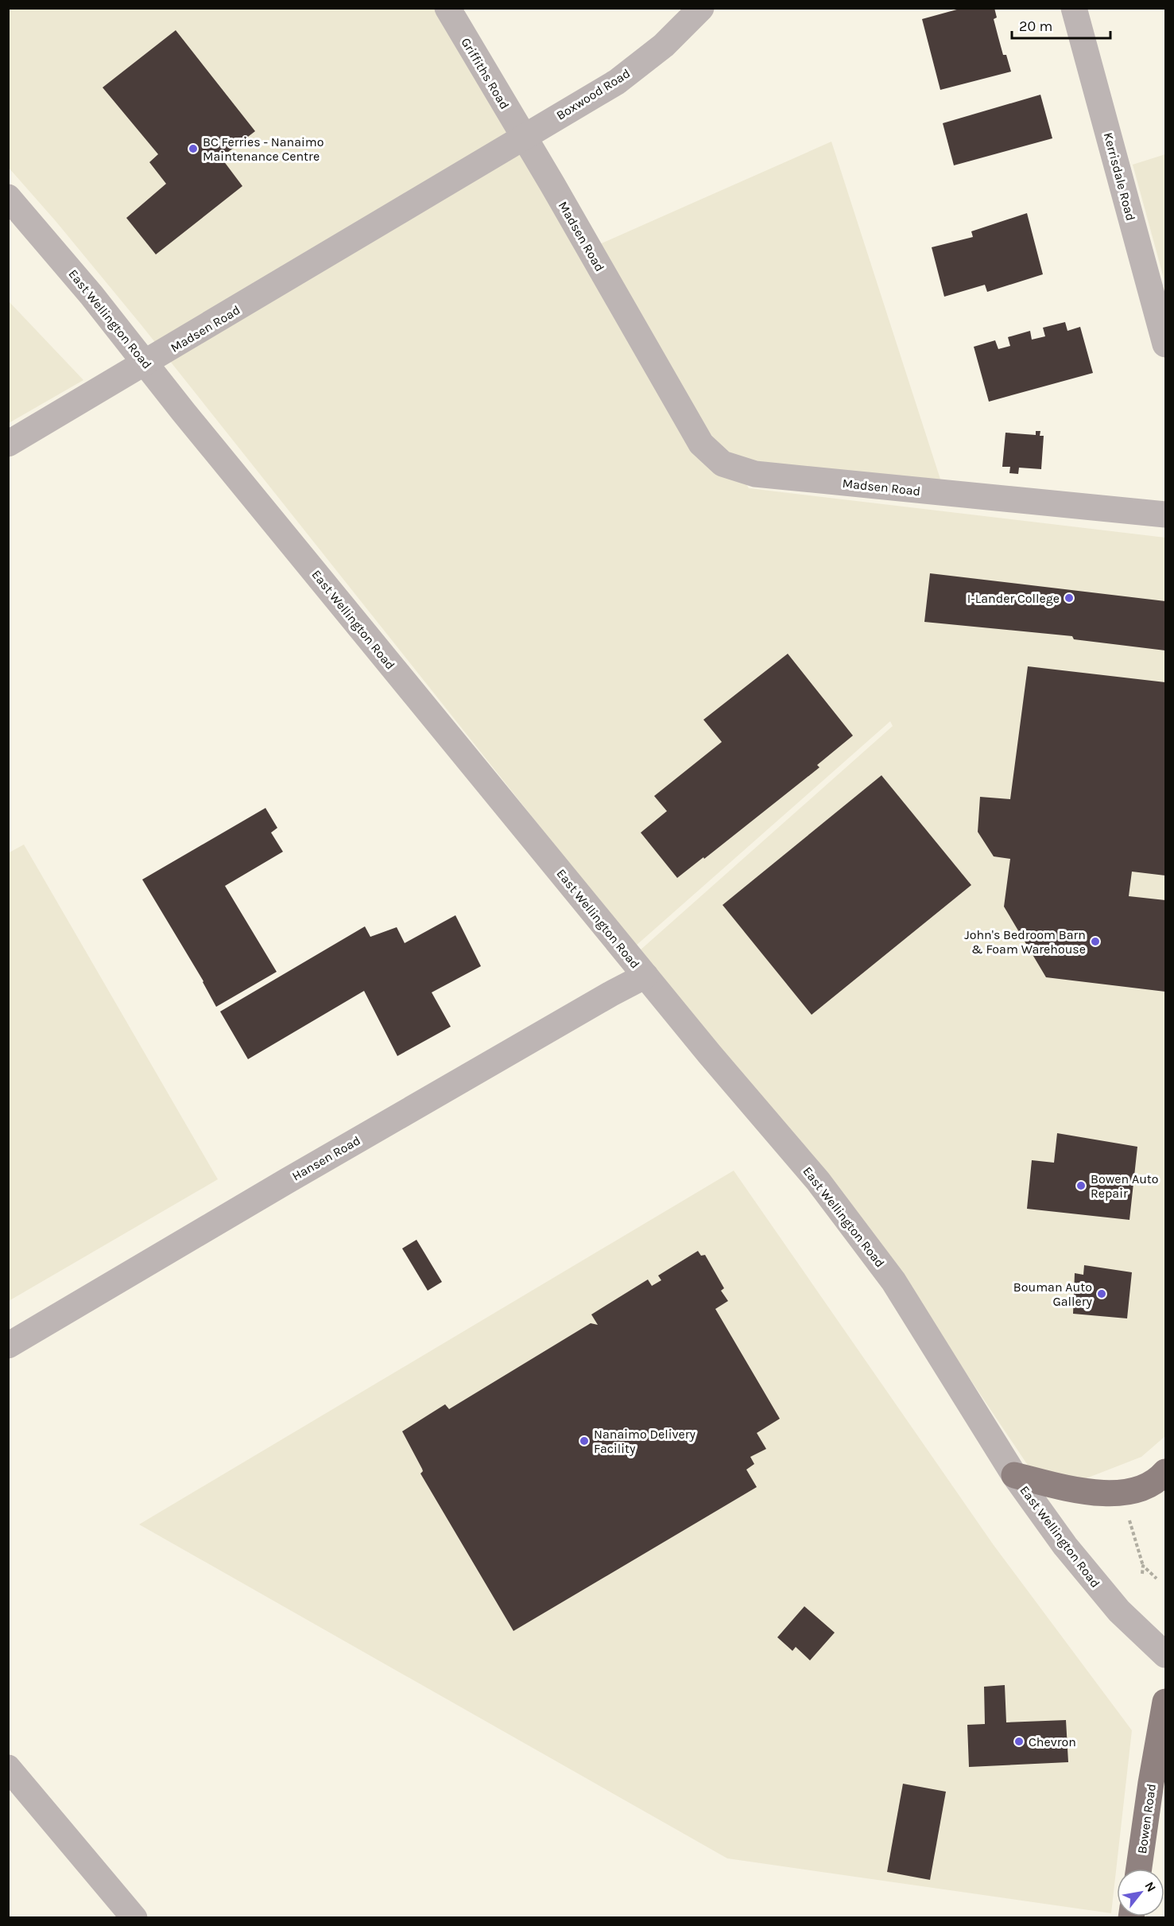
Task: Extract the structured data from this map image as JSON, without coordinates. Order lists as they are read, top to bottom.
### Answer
{
  "streets": {
    "main road": ["Bowen Road"],
    "street": [
      "Griffiths Road",
      "Boxwood Road",
      "Kerrisdale Road",
      "Madsen Road",
      "East Wellington Road",
      "Hansen Road"
    ]
  },
  "crossings": [
    ["Griffiths Road", "Boxwood Road"],
    ["Griffiths Road", "Madsen Road"],
    ["Boxwood Road", "Madsen Road"],
    ["Madsen Road", "East Wellington Road"],
    ["East Wellington Road", "Hansen Road"]
  ],
  "places": [
    "BC Ferries - Nanaimo Maintenance Centre",
    "I-Lander College",
    "John's Bedroom Barn & Foam Warehouse",
    "Bowen Auto Repair",
    "Bouman Auto Gallery",
    "Nanaimo Delivery Facility",
    "Chevron"
  ],
  "scale_bar": "20 m",
  "north": "top right"
}
